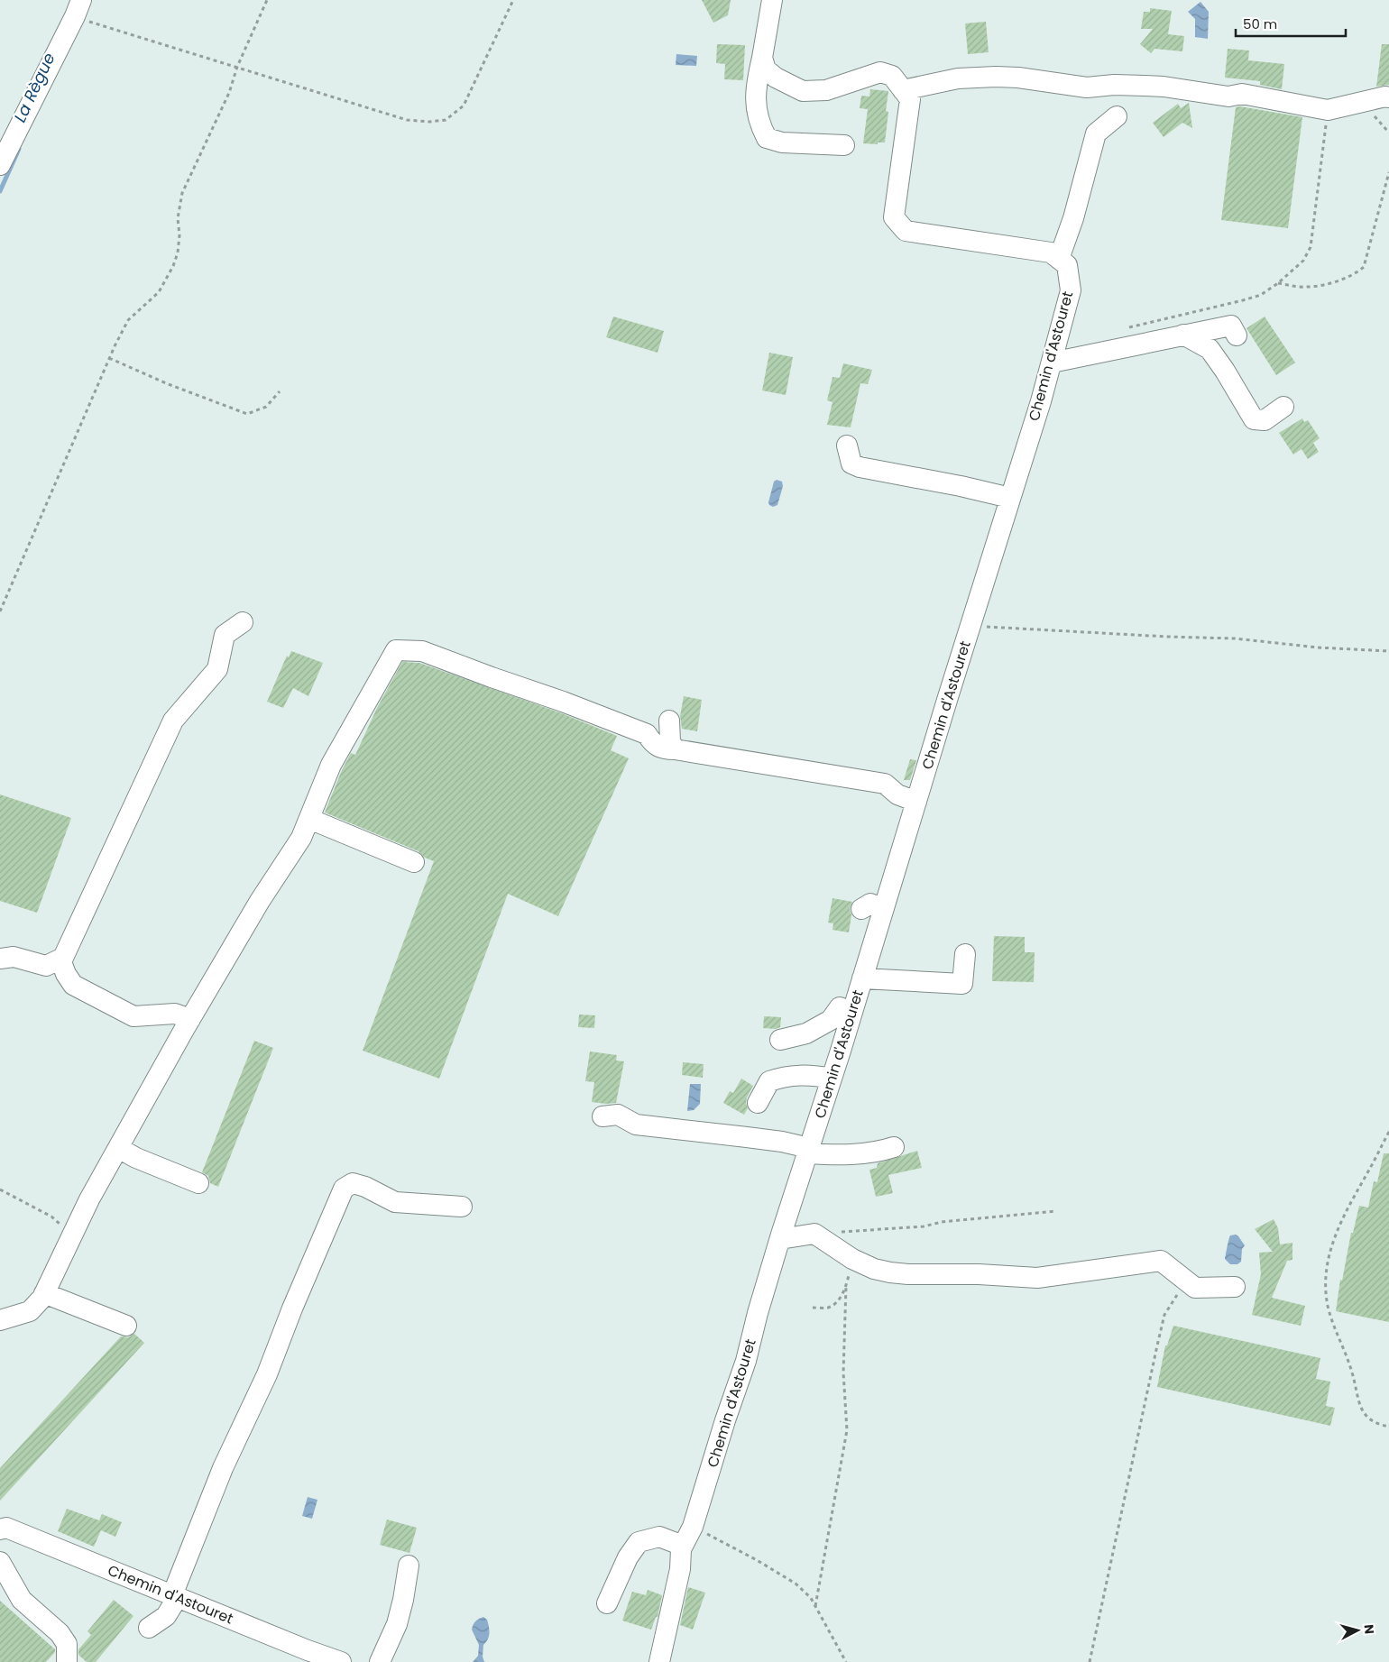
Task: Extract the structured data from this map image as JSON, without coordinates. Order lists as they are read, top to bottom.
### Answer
{
  "streets": {
    "street": ["Chemin d'Astouret"]
  },
  "water": ["La Règue"],
  "scale_bar": "50 m",
  "north": "right"
}
